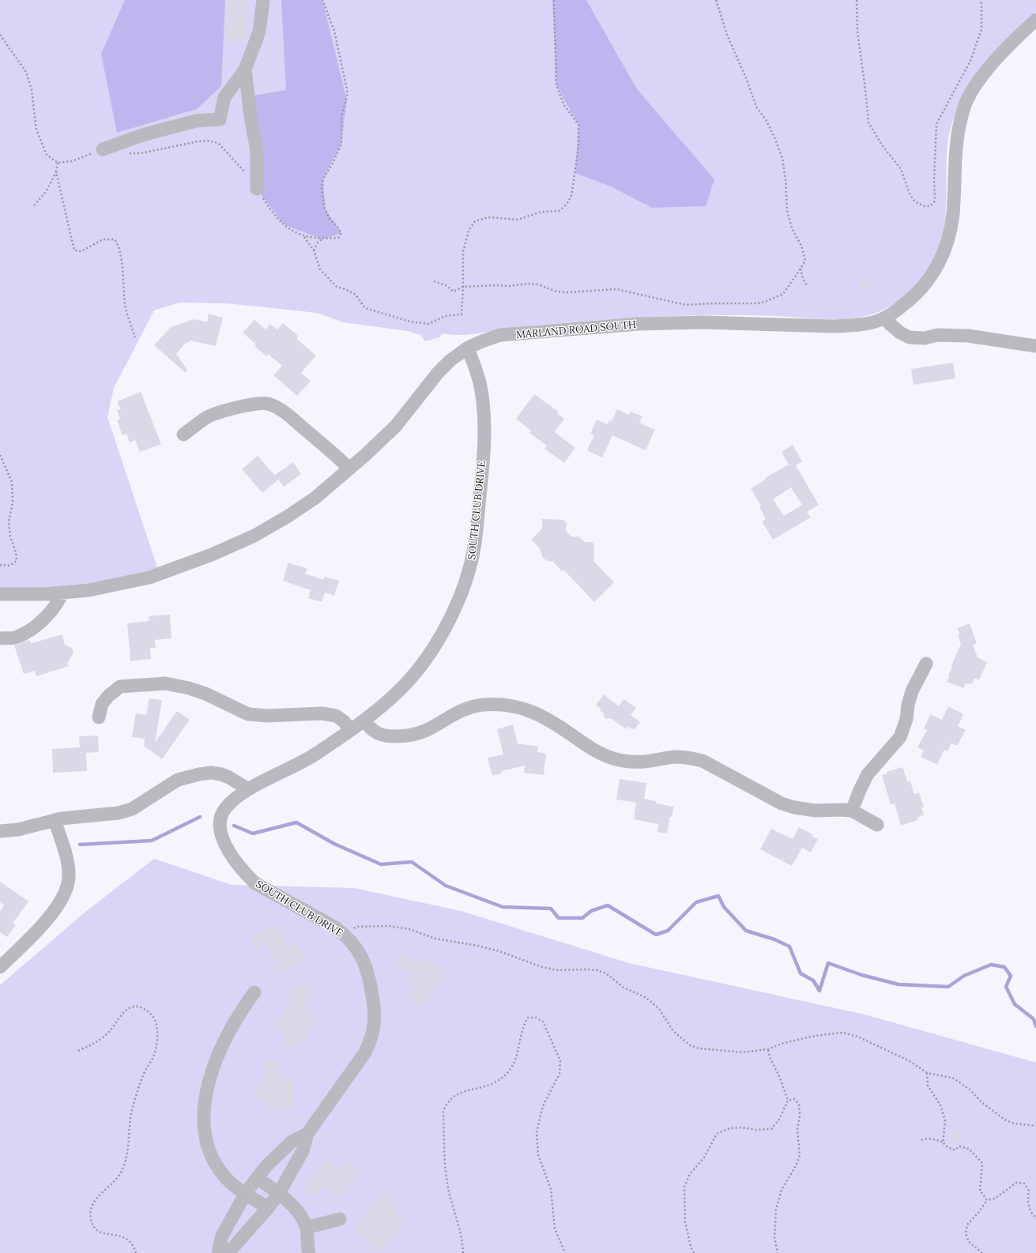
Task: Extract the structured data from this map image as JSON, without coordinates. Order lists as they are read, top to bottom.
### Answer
{
  "streets": {
    "street": ["MARLAND ROAD SOUTH", "SOUTH CLUB DRIVE"]
  },
  "crossings": [
    ["MARLAND ROAD SOUTH", "SOUTH CLUB DRIVE"]
  ]
}
